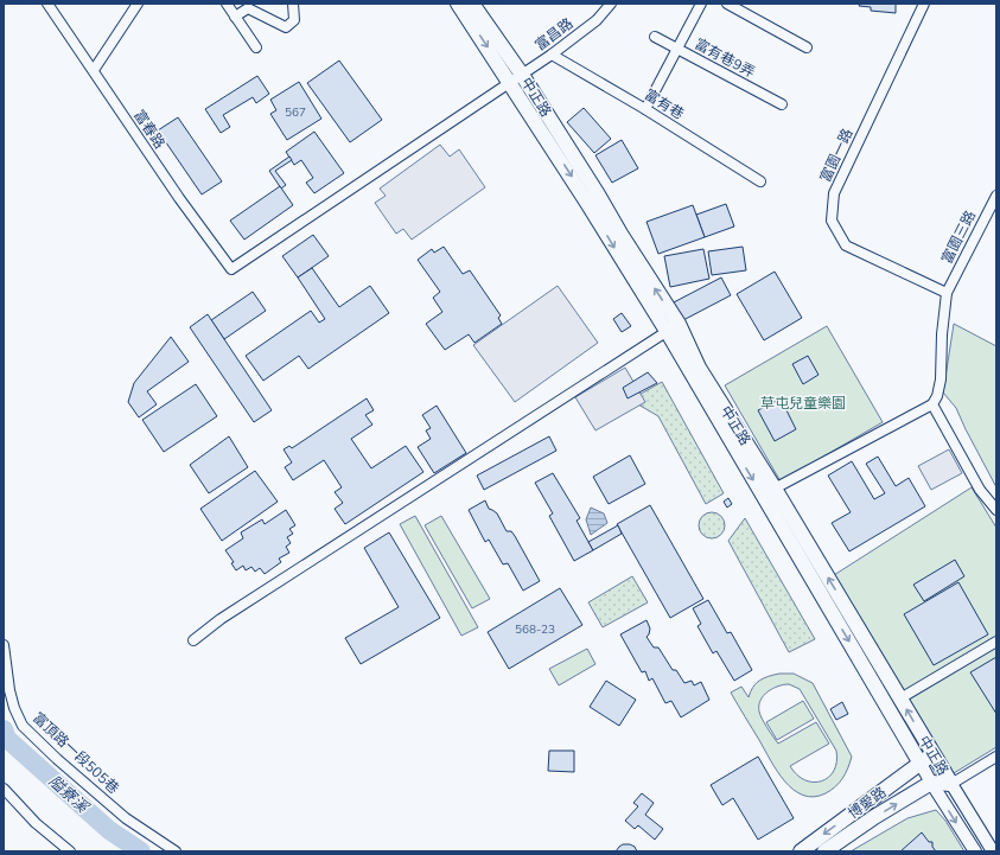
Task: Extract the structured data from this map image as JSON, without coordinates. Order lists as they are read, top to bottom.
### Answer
{
  "streets": {
    "main road": ["中正路", "博愛路"],
    "street": [
      "富昌路",
      "富有巷9弄",
      "富有巷",
      "富春路",
      "富園一路",
      "富園三路",
      "富頂路一段505巷"
    ]
  },
  "crossings": [
    ["富昌路", "中正路"],
    ["富昌路", "富有巷"],
    ["富昌路", "富春路"],
    ["中正路", "博愛路"],
    ["富園一路", "富園三路"]
  ],
  "water": ["隘寮溪"],
  "parks": ["草屯兒童樂園"],
  "house_numbers": ["567", "568-23"]
}
